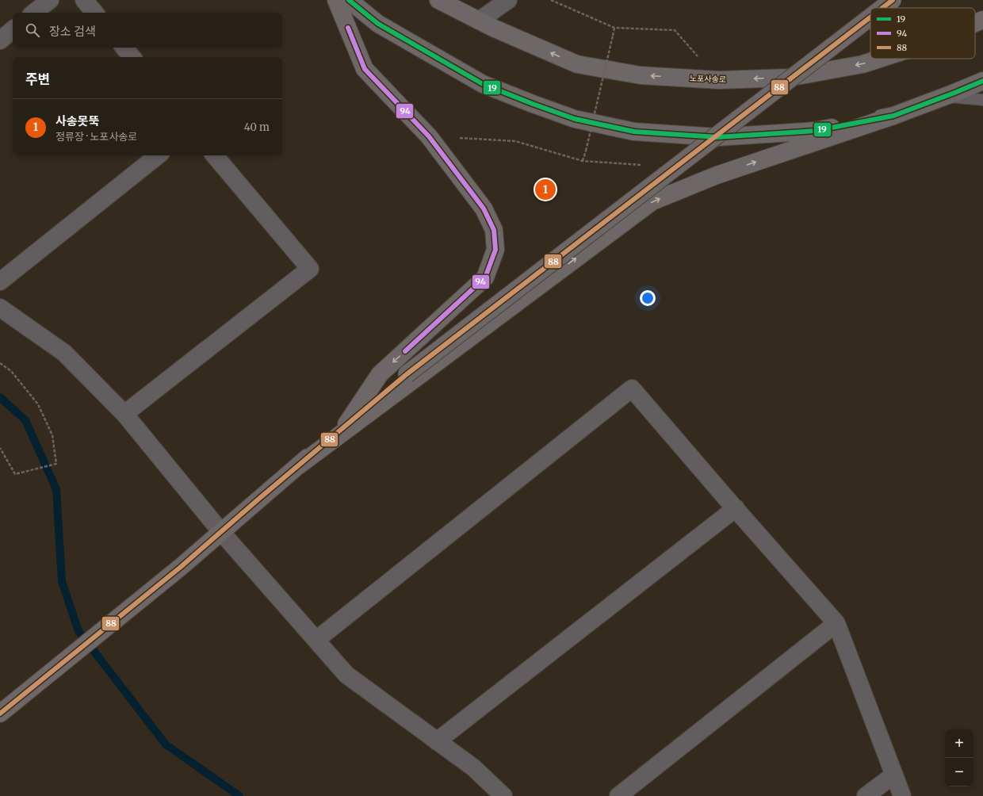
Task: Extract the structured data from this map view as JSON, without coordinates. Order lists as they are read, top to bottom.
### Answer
{
  "streets": {
    "main road": ["노포사송로"]
  },
  "lines": ["transit line 19", "transit line 88", "transit line 94"],
  "legend": ["19", "94", "88"],
  "page": {
    "search": "장소 검색",
    "heading": "주변",
    "list": [
      {
        "mark": "1",
        "name": "사송못뚝",
        "note": "정류장 · 노포사송로",
        "value": "40 m"
      }
    ],
    "pins": "1",
    "map_buttons": ["+", "−"]
  }
}
